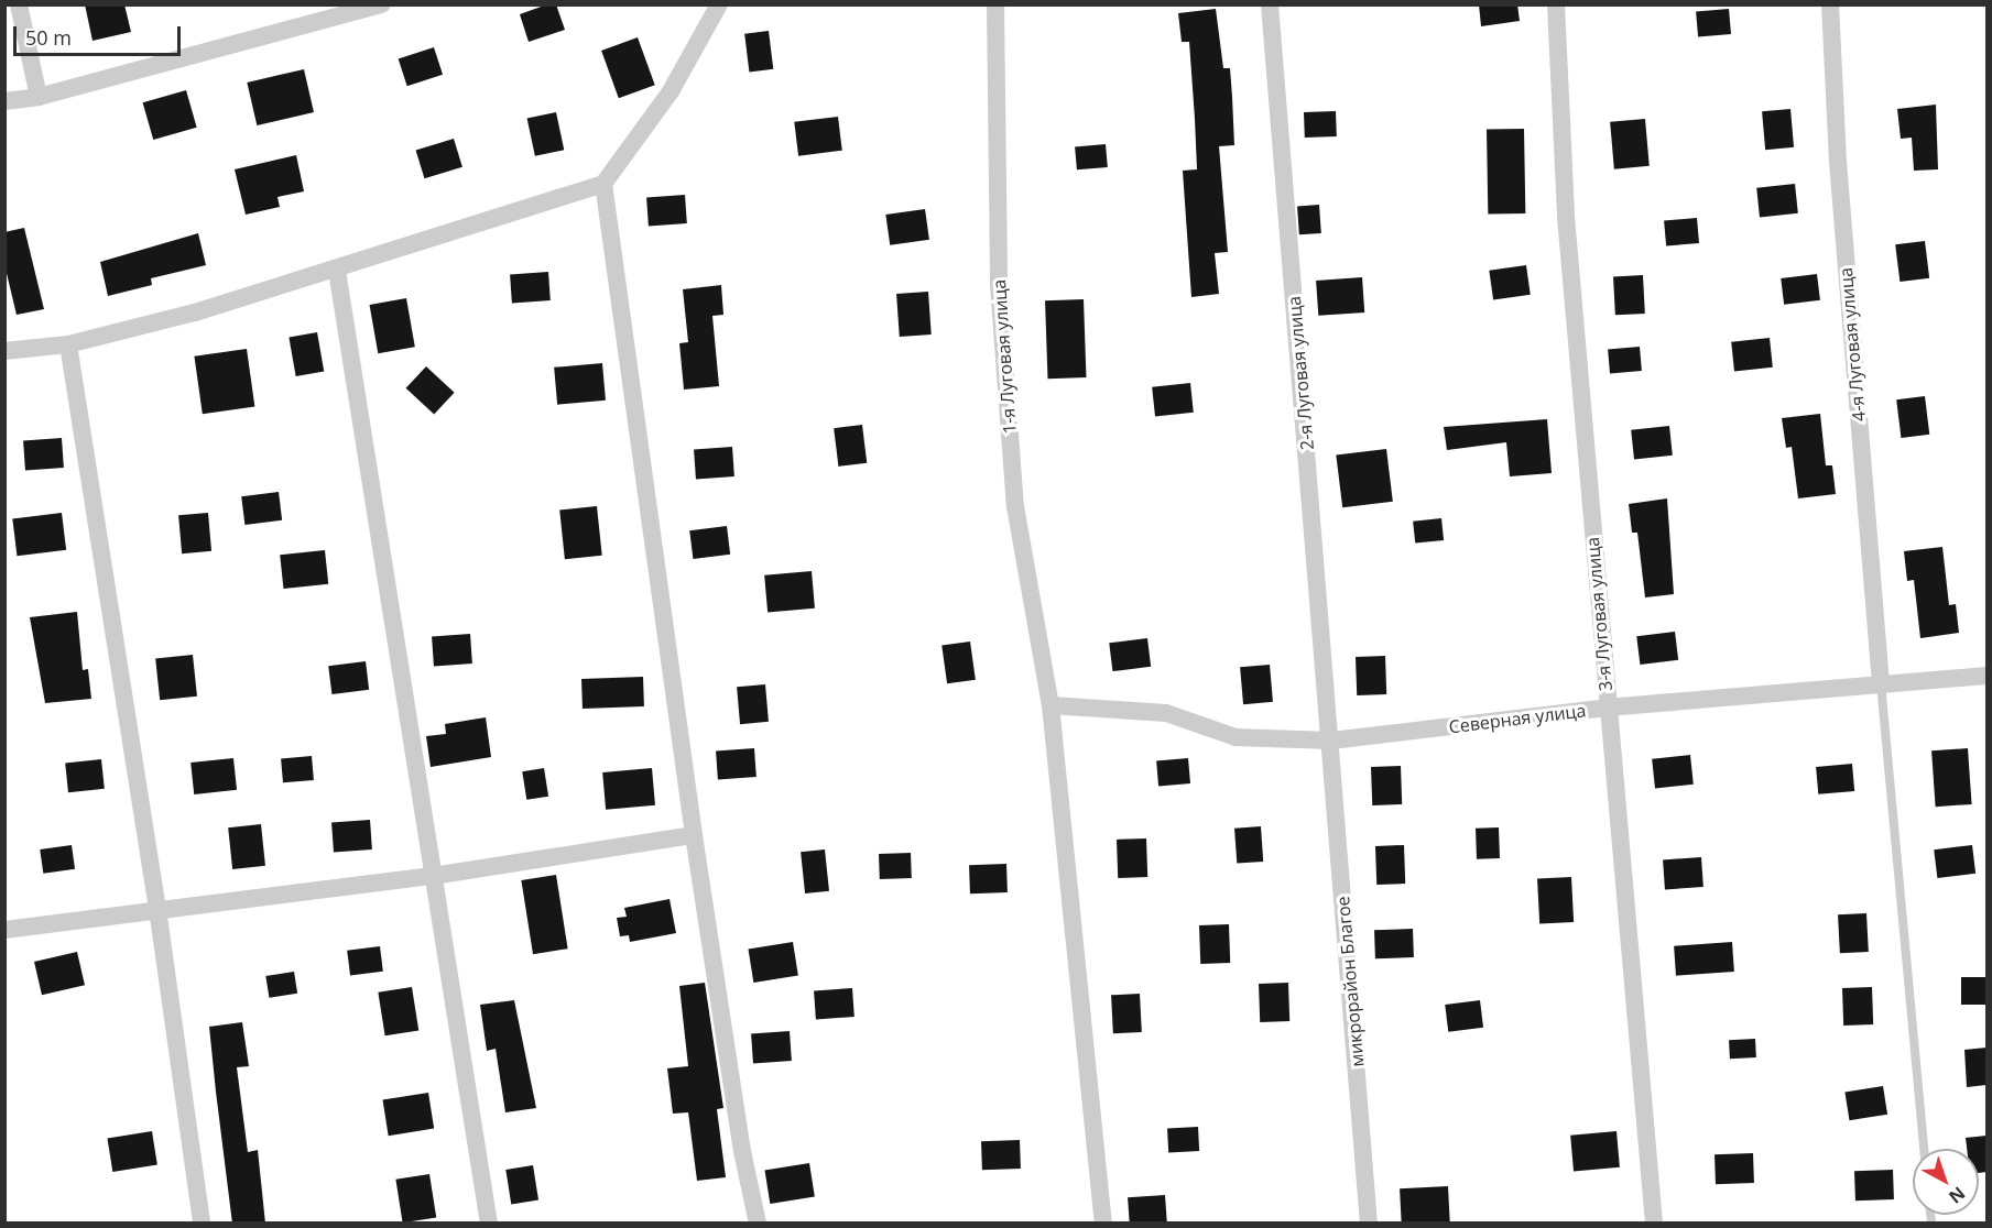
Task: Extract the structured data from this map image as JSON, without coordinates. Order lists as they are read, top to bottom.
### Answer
{
  "streets": {
    "street": [
      "4-я Луговая улица",
      "1-я Луговая улица",
      "2-я Луговая улица",
      "3-я Луговая улица",
      "Северная улица",
      "микрорайон Благое"
    ]
  },
  "crossings": [
    ["4-я Луговая улица", "Северная улица"],
    ["1-я Луговая улица", "Северная улица"],
    ["2-я Луговая улица", "Северная улица"],
    ["2-я Луговая улица", "микрорайон Благое"],
    ["3-я Луговая улица", "Северная улица"],
    ["Северная улица", "микрорайон Благое"]
  ],
  "scale_bar": "50 m",
  "north": "bottom right"
}
